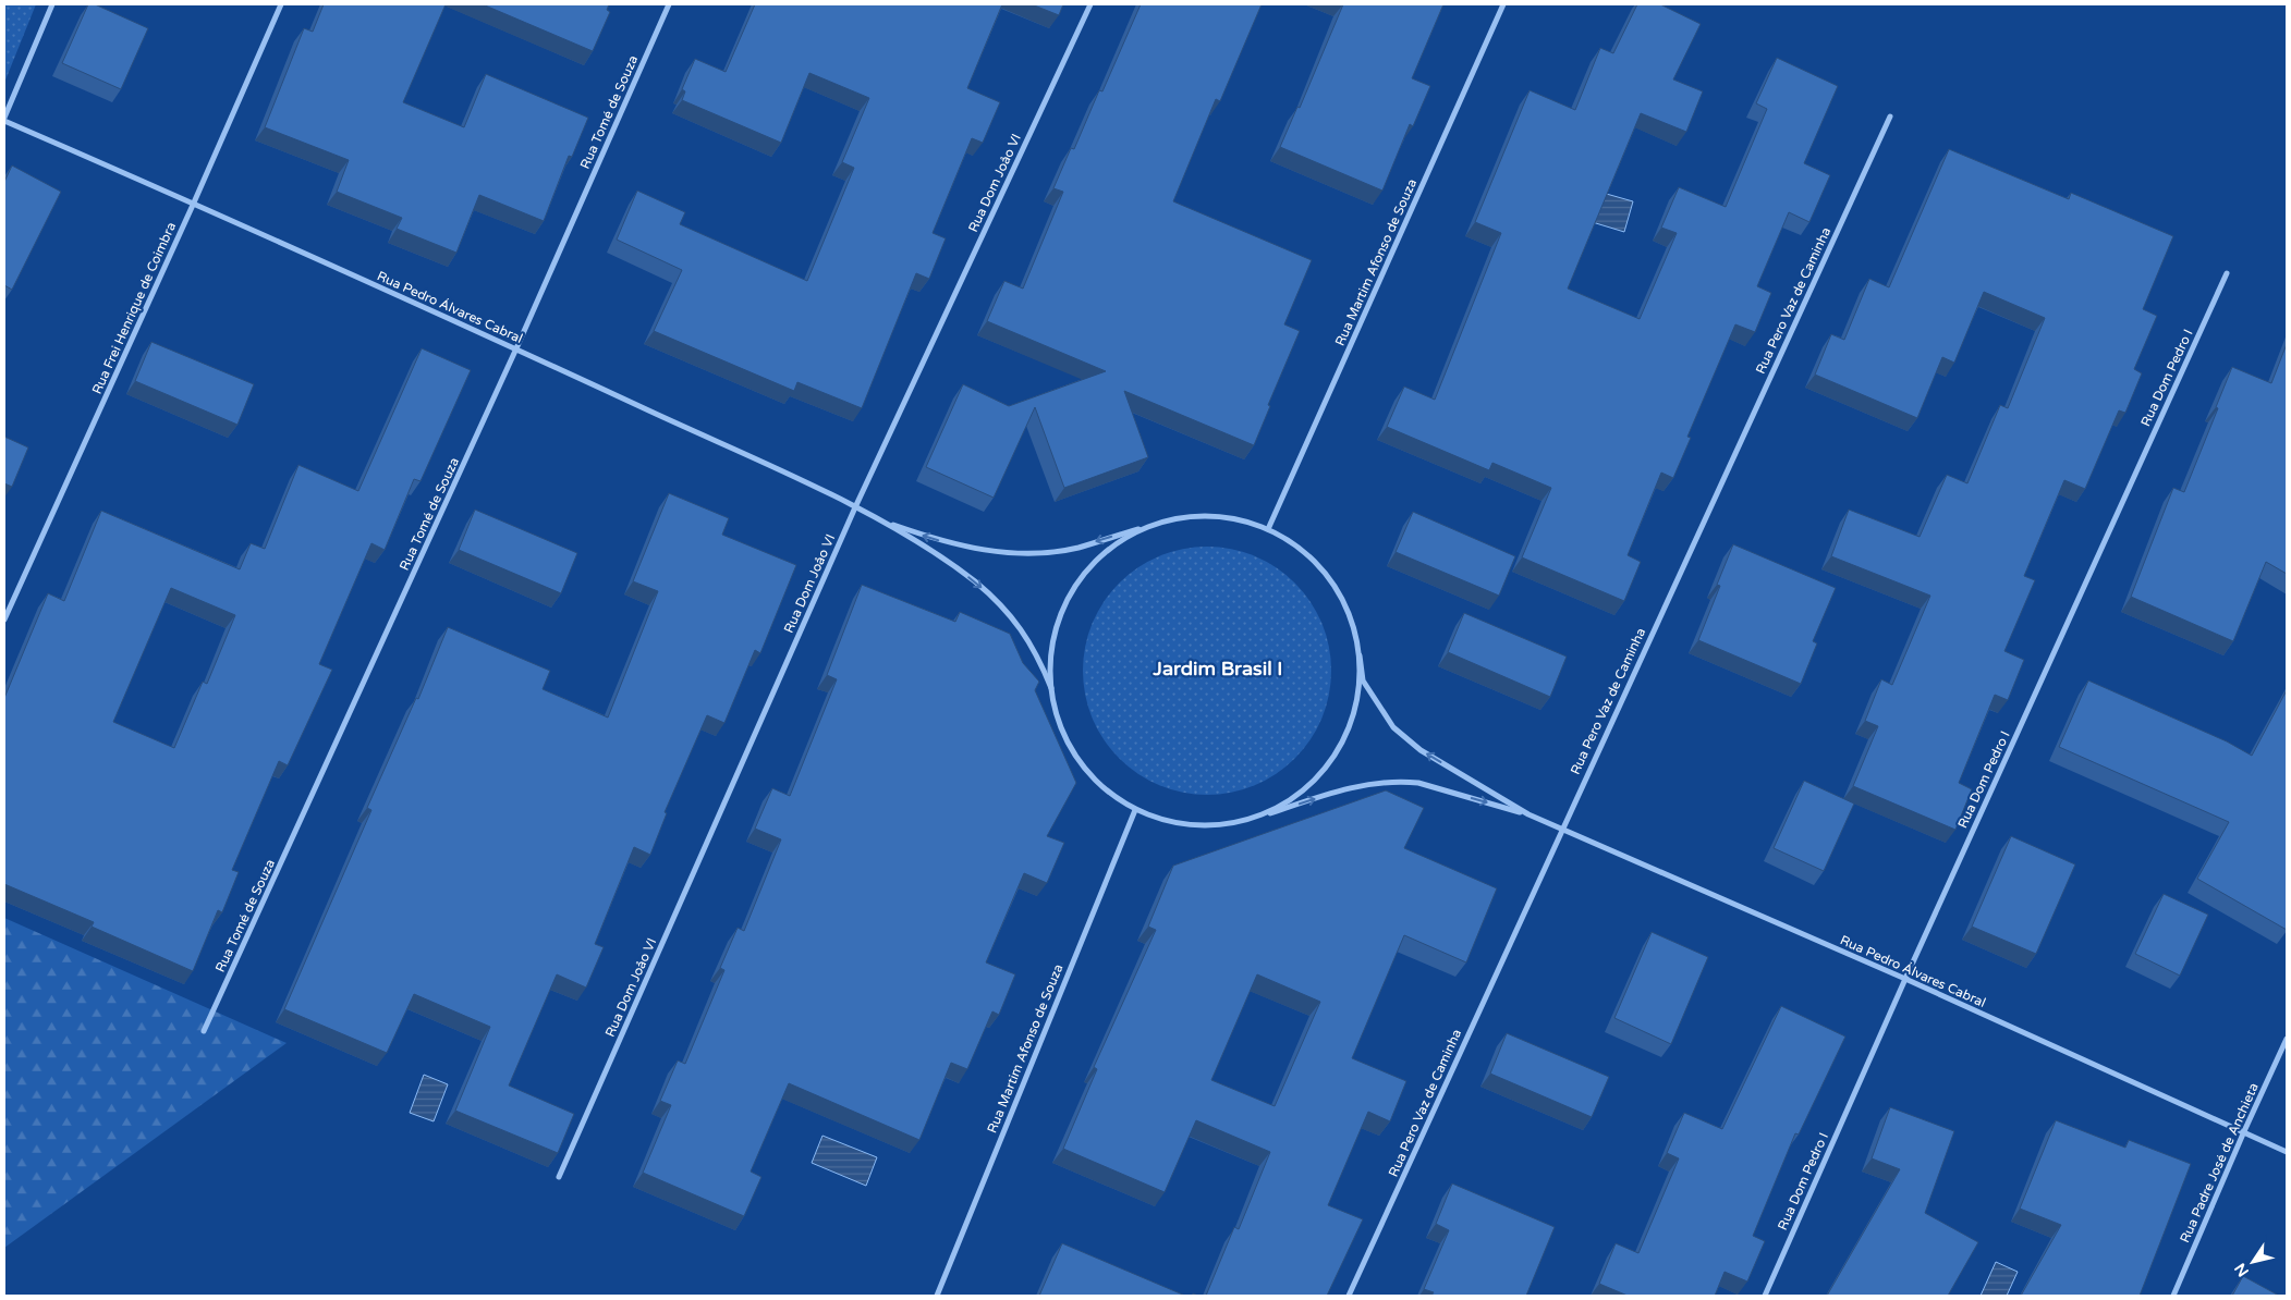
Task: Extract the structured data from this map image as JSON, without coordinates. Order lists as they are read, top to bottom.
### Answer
{
  "streets": {
    "street": [
      "Rua Tomé de Souza",
      "Rua Dom Joåo VI",
      "Rua Martim Afonso de Souza",
      "Rua Pero Vaz de Caminha",
      "Rua Pedro Álvares Cabral",
      "Rua Frei Henrique de Coimbra",
      "Rua Dom Pedro I",
      "Rua Padre José de Anchieta"
    ]
  },
  "crossings": [
    ["Rua Tomé de Souza", "Rua Pedro Álvares Cabral"],
    ["Rua Dom Joåo VI", "Rua Pedro Álvares Cabral"],
    ["Rua Pero Vaz de Caminha", "Rua Pedro Álvares Cabral"],
    ["Rua Pedro Álvares Cabral", "Rua Frei Henrique de Coimbra"],
    ["Rua Pedro Álvares Cabral", "Rua Dom Pedro I"],
    ["Rua Pedro Álvares Cabral", "Rua Padre José de Anchieta"]
  ],
  "districts": ["Jardim Brasil I"],
  "north": "bottom left"
}
